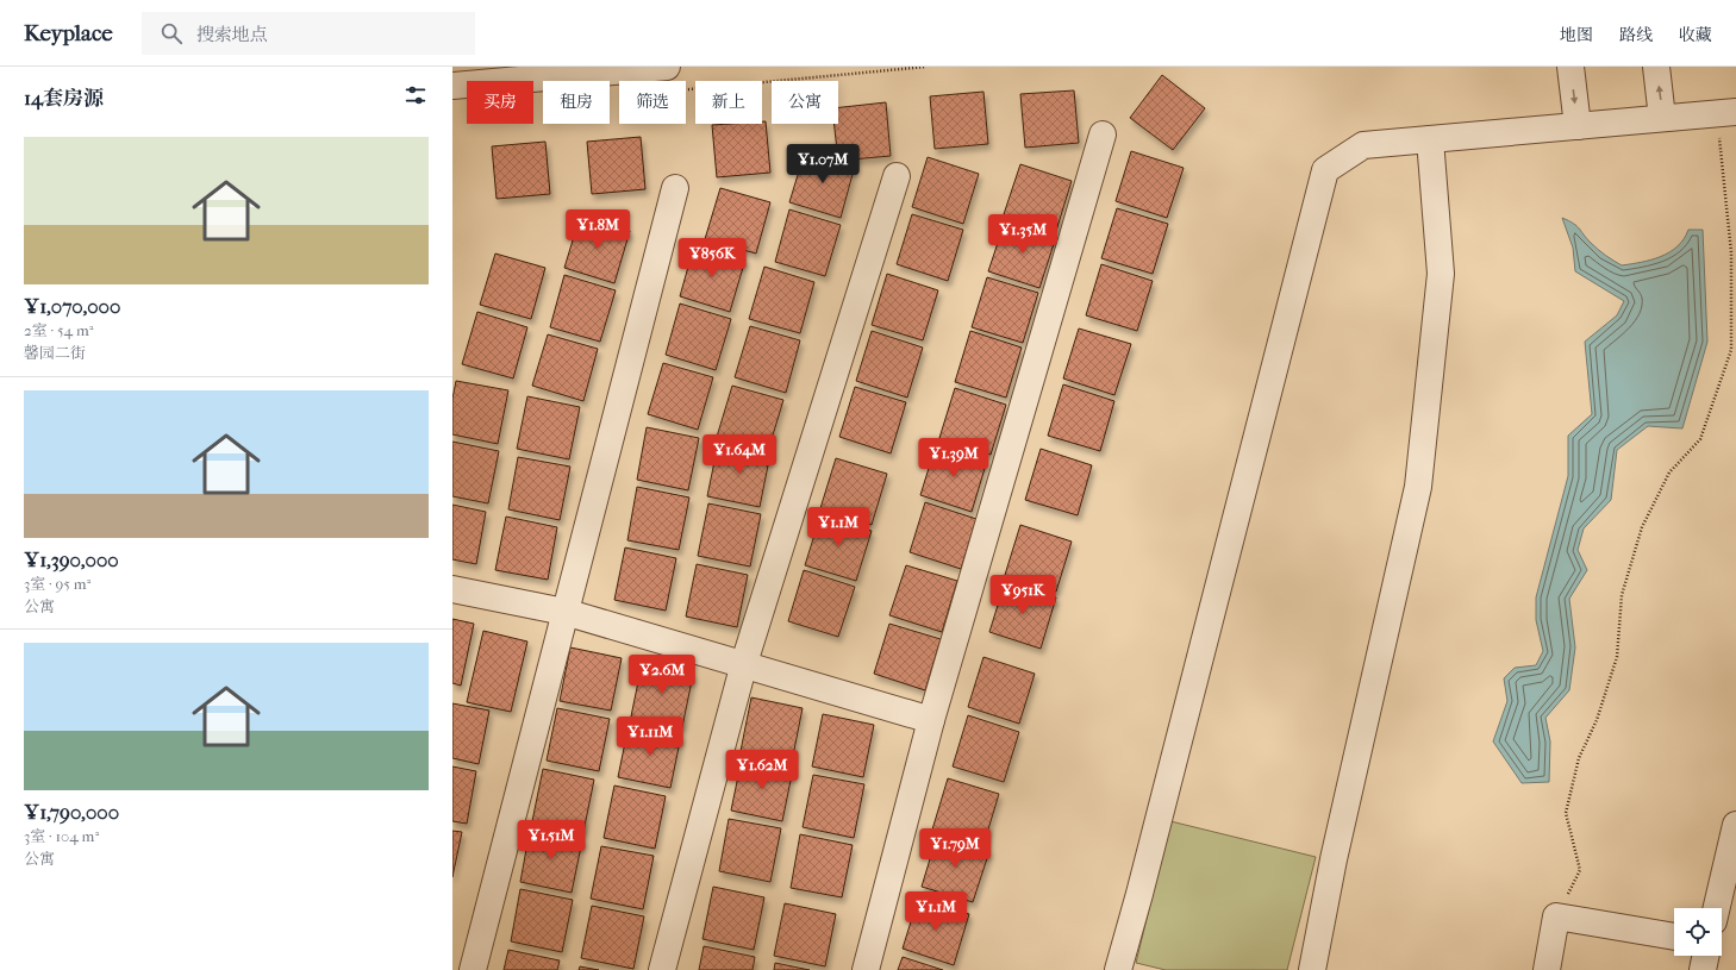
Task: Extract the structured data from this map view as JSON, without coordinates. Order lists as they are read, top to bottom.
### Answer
{
  "page": {
    "header": "Keyplace",
    "search": "搜索地点",
    "nav": ["地图", "路线", "收藏"],
    "heading": "14套房源",
    "chip": [
      "买房",
      "租房",
      "筛选",
      "新上",
      "公寓"
    ],
    "list": [
      {
        "name": "¥1,070,000",
        "note": "2室 · 54 m² · 馨园二街"
      },
      {
        "name": "¥1,390,000",
        "note": "3室 · 95 m² · 公寓"
      },
      {
        "name": "¥1,790,000",
        "note": "3室 · 104 m² · 公寓"
      }
    ],
    "price": [
      "¥1.07M",
      "¥1.8M",
      "¥1.35M",
      "¥856K",
      "¥1.64M",
      "¥1.39M",
      "¥1.1M",
      "¥951K",
      "¥2.6M",
      "¥1.11M",
      "¥1.62M",
      "¥1.51M",
      "¥1.79M",
      "¥1.1M"
    ]
  }
}
